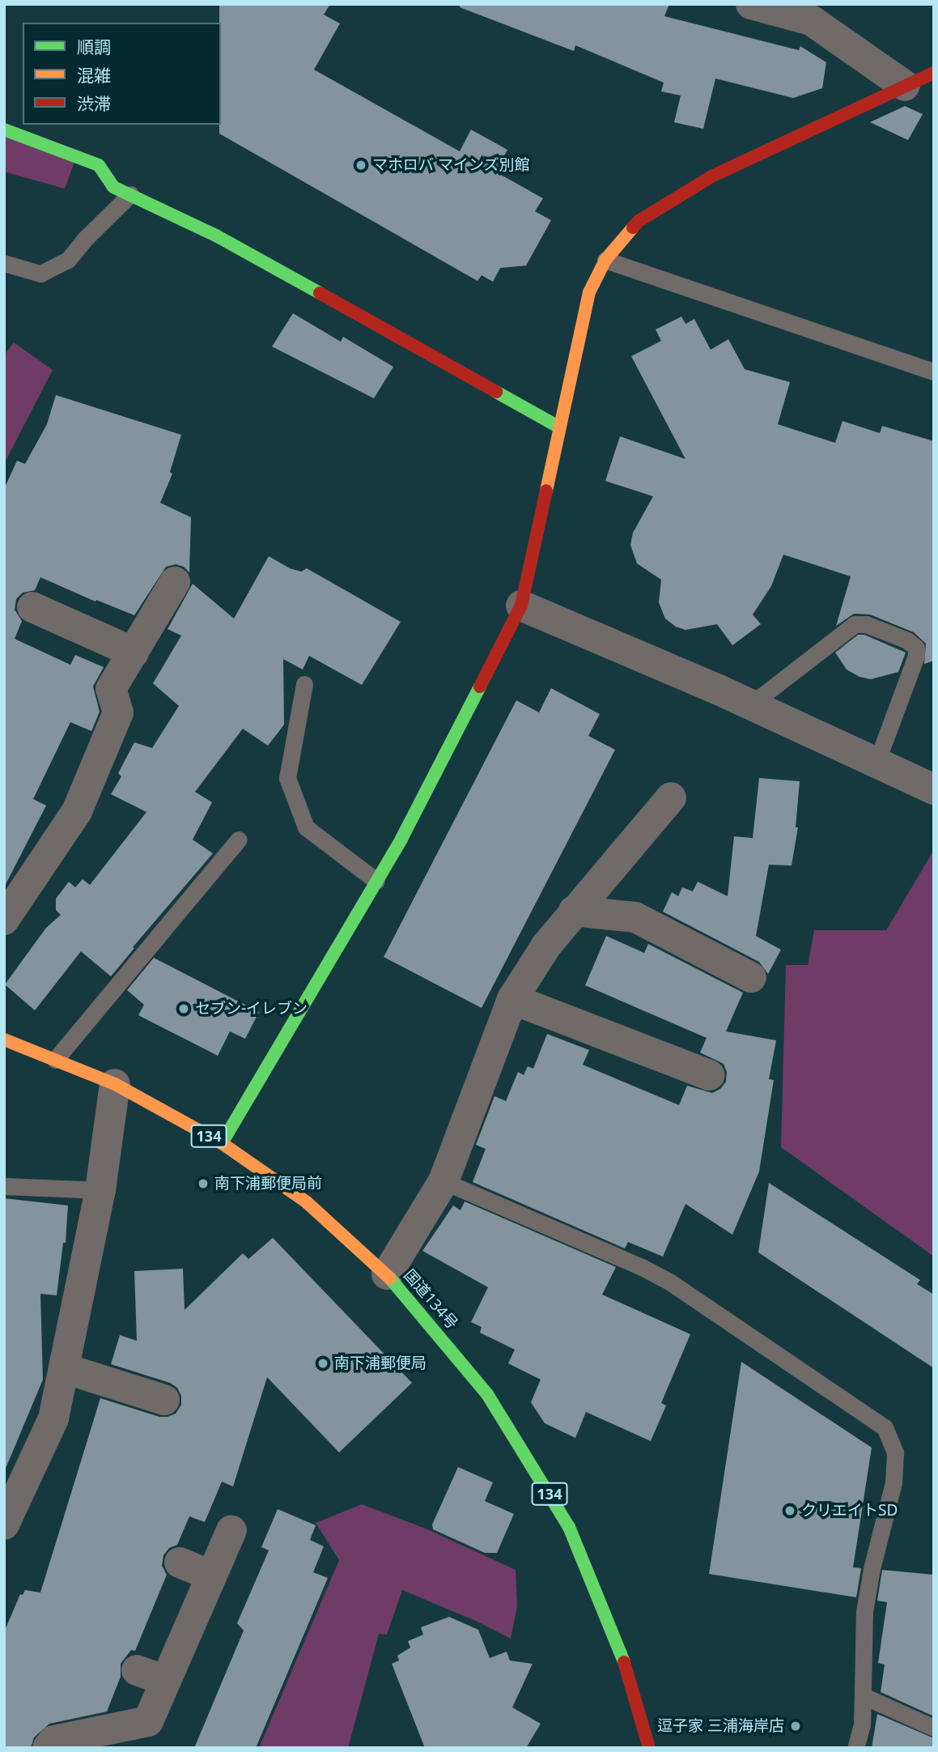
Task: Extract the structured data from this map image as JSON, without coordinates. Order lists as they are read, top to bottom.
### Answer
{
  "streets": {
    "main road": ["134", "国道134号"]
  },
  "places": [
    "マホロバ マインズ別館",
    "セブン-イレブン",
    "南下浦郵便局前",
    "南下浦郵便局",
    "クリエイトSD",
    "逗子家 三浦海岸店"
  ],
  "legend": ["順調", "混雑", "渋滞"]
}
